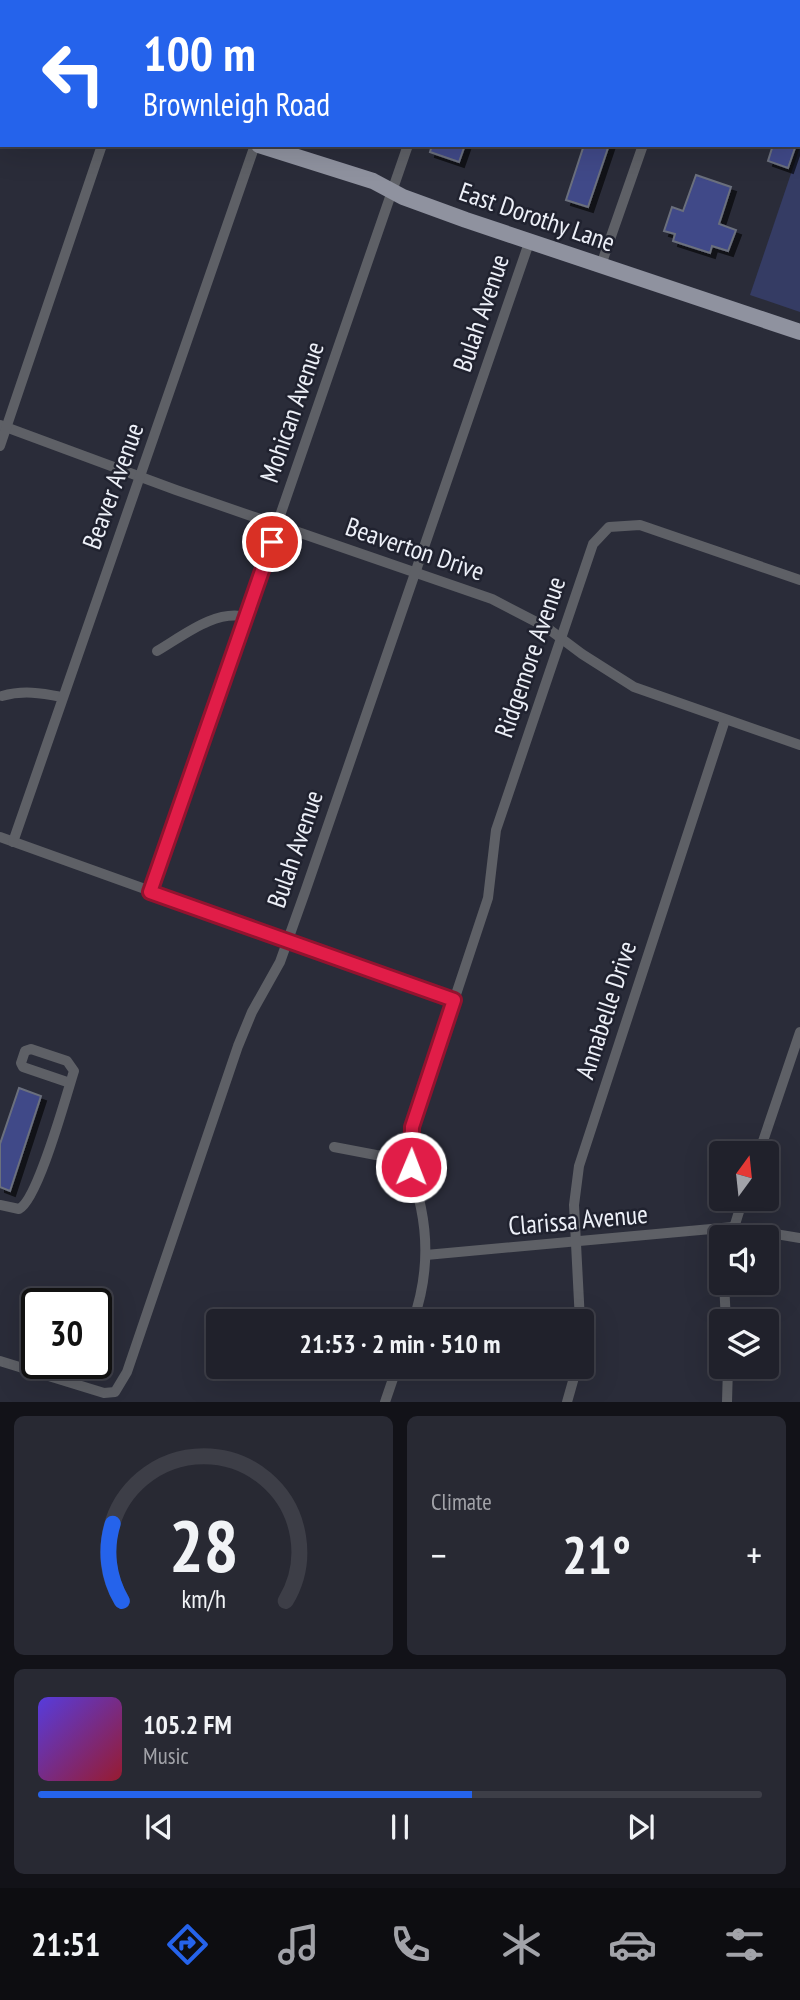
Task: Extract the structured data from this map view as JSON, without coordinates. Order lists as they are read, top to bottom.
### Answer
{
  "streets": {
    "main road": ["East Dorothy Lane"],
    "street": [
      "Bulah Avenue",
      "Mohican Avenue",
      "Beaver Avenue",
      "Beaverton Drive",
      "Ridgemore Avenue",
      "Annabelle Drive",
      "Clarissa Avenue"
    ]
  },
  "crossings": [
    ["East Dorothy Lane", "Bulah Avenue"],
    ["East Dorothy Lane", "Mohican Avenue"],
    ["Bulah Avenue", "Beaverton Drive"],
    ["Mohican Avenue", "Beaverton Drive"],
    ["Beaver Avenue", "Beaverton Drive"],
    ["Beaverton Drive", "Ridgemore Avenue"],
    ["Beaverton Drive", "Annabelle Drive"],
    ["Ridgemore Avenue", "Clarissa Avenue"],
    ["Annabelle Drive", "Clarissa Avenue"]
  ],
  "north": "top",
  "page": {
    "turn": ["100 m", "Brownleigh Road"],
    "limit": "30",
    "trip": "21:53 · 2 min · 510 m",
    "tile": "Climate",
    "heat": ["−", "21°", "+"],
    "song": ["105.2 FM", "Music"],
    "tabs": "21:51",
    "gauge": ["28", "km/h"]
  }
}
